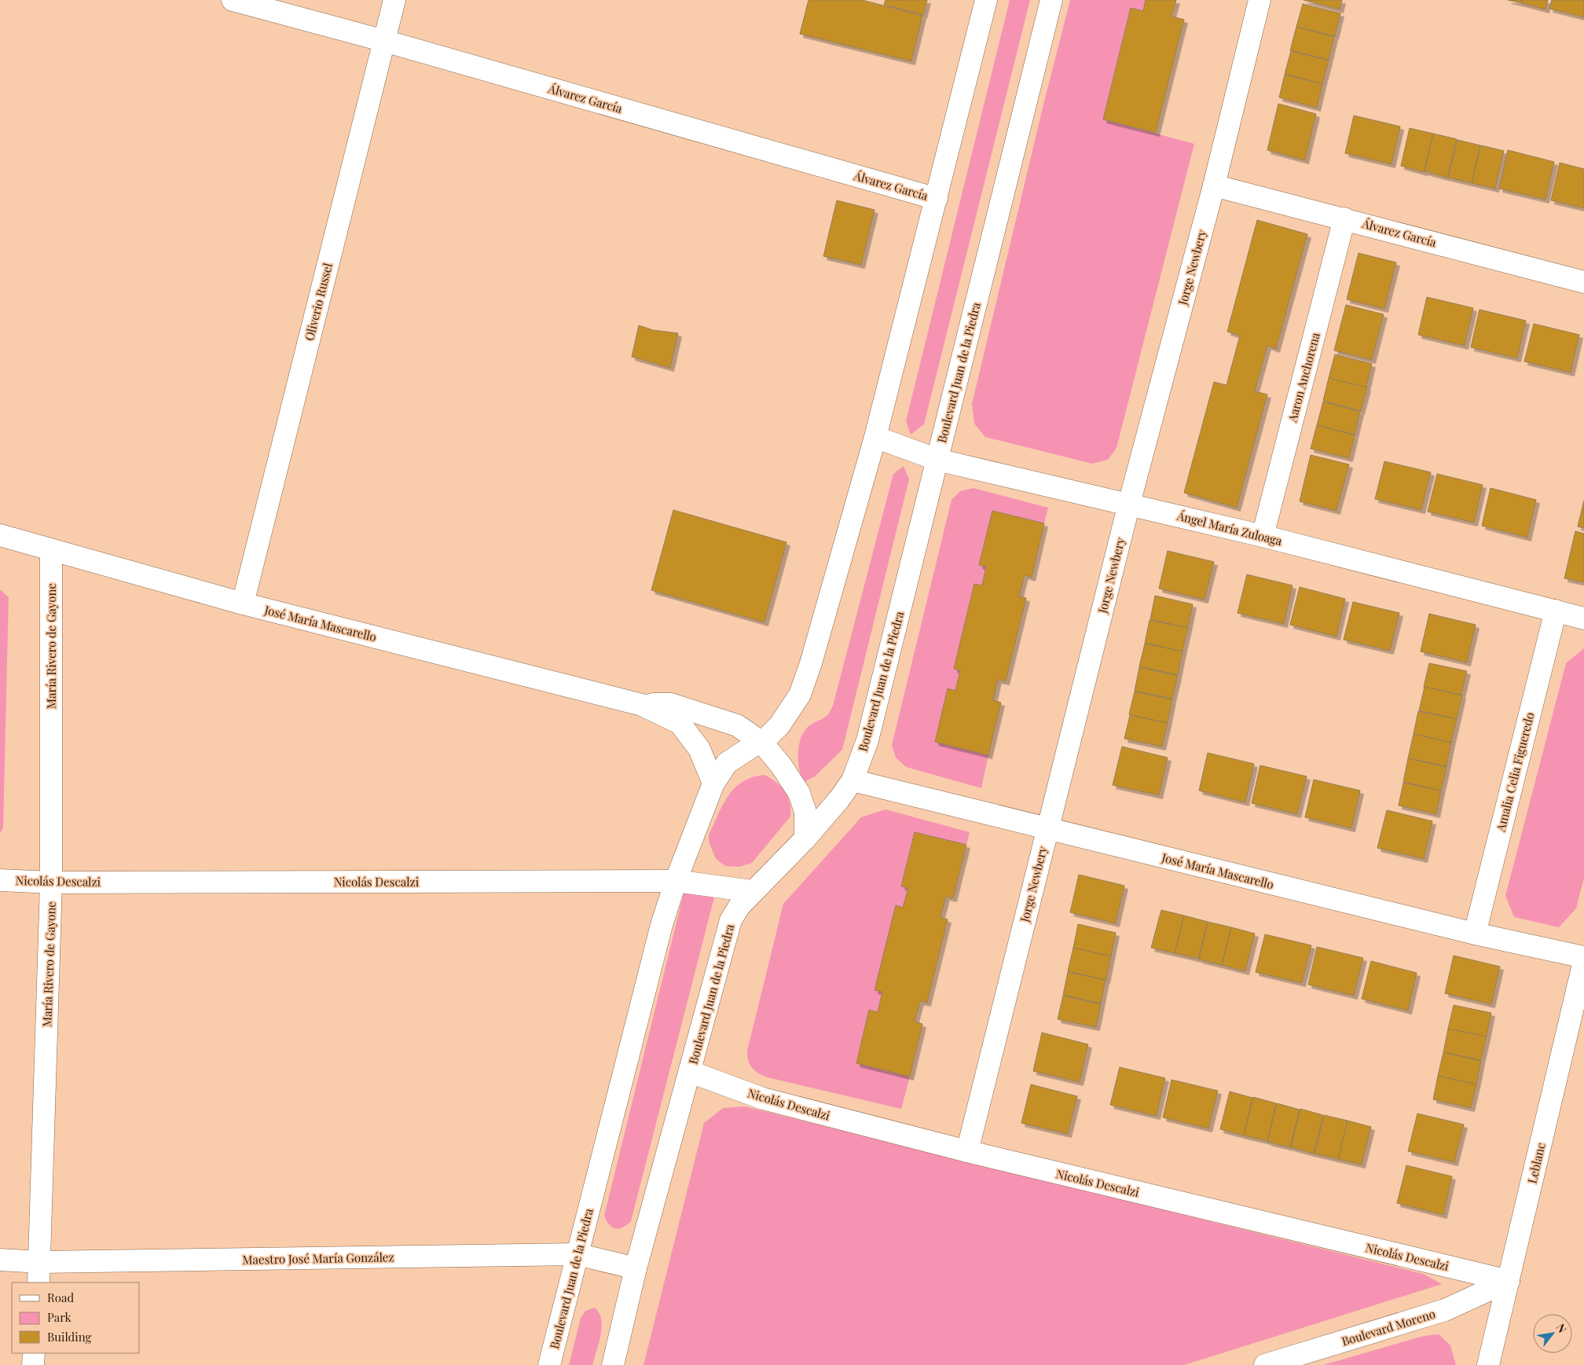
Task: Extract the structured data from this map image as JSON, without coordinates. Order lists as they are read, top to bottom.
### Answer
{
  "streets": {
    "street": [
      "Álvarez García",
      "Jorge Newbery",
      "Oliverio Russel",
      "Boulevard Juan de la Piedra",
      "Aaron Anchorena",
      "Ángel María Zuloaga",
      "José María Mascarello",
      "María Rivero de Gayone",
      "Amalia Celia Figueredo",
      "Nicolás Descalzi",
      "Leblanc",
      "Maestro José María González",
      "Boulevard Moreno"
    ]
  },
  "crossings": [
    ["Álvarez García", "Jorge Newbery"],
    ["Álvarez García", "Oliverio Russel"],
    ["Álvarez García", "Boulevard Juan de la Piedra"],
    ["Álvarez García", "Aaron Anchorena"],
    ["Jorge Newbery", "Ángel María Zuloaga"],
    ["Jorge Newbery", "José María Mascarello"],
    ["Jorge Newbery", "Nicolás Descalzi"],
    ["Oliverio Russel", "José María Mascarello"],
    ["Boulevard Juan de la Piedra", "Ángel María Zuloaga"],
    ["Boulevard Juan de la Piedra", "José María Mascarello"],
    ["Boulevard Juan de la Piedra", "Nicolás Descalzi"],
    ["Boulevard Juan de la Piedra", "Maestro José María González"],
    ["Aaron Anchorena", "Ángel María Zuloaga"],
    ["Ángel María Zuloaga", "Amalia Celia Figueredo"],
    ["José María Mascarello", "María Rivero de Gayone"],
    ["José María Mascarello", "Amalia Celia Figueredo"],
    ["María Rivero de Gayone", "Nicolás Descalzi"],
    ["María Rivero de Gayone", "Maestro José María González"],
    ["Nicolás Descalzi", "Leblanc"],
    ["Nicolás Descalzi", "Boulevard Moreno"],
    ["Leblanc", "Boulevard Moreno"]
  ],
  "legend": ["Road", "Park", "Building"],
  "north": "top right"
}
